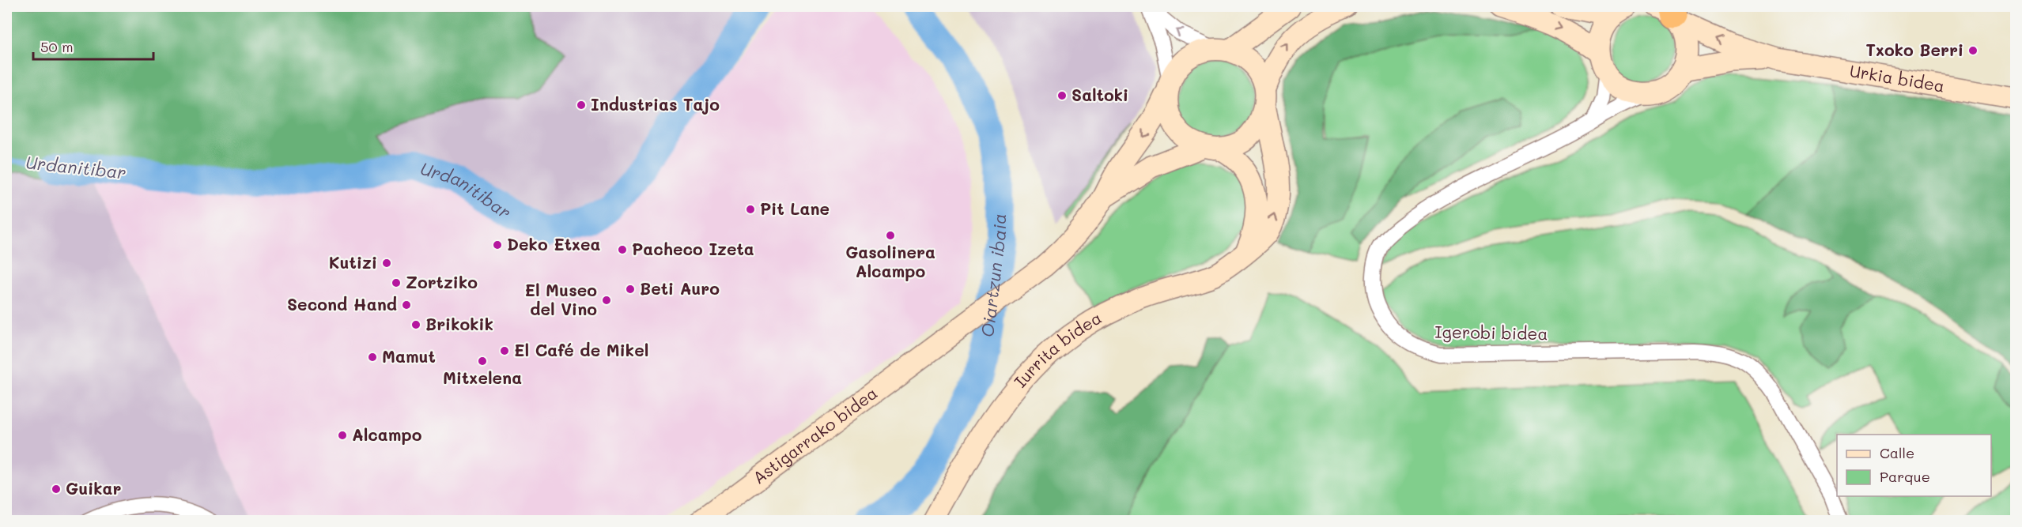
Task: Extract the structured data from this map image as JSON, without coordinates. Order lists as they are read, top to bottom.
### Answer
{
  "streets": {
    "main road": ["Urkia bidea", "Iurrita bidea", "Astigarrako bidea"],
    "street": ["Igerobi bidea"]
  },
  "water": ["Urdanitibar", "Oiartzun ibaia"],
  "places": [
    "Txoko Berri",
    "Saltoki",
    "Industrias Tajo",
    "Pit Lane",
    "Gasolinera Alcampo",
    "Deko Etxea",
    "Pacheco Izeta",
    "Kutizi",
    "Zortziko",
    "Beti Auro",
    "El Museo del Vino",
    "Second Hand",
    "Brikokik",
    "El Café de Mikel",
    "Mamut",
    "Mitxelena",
    "Alcampo",
    "Guikar"
  ],
  "legend": ["Calle", "Parque"],
  "scale_bar": "50 m"
}
